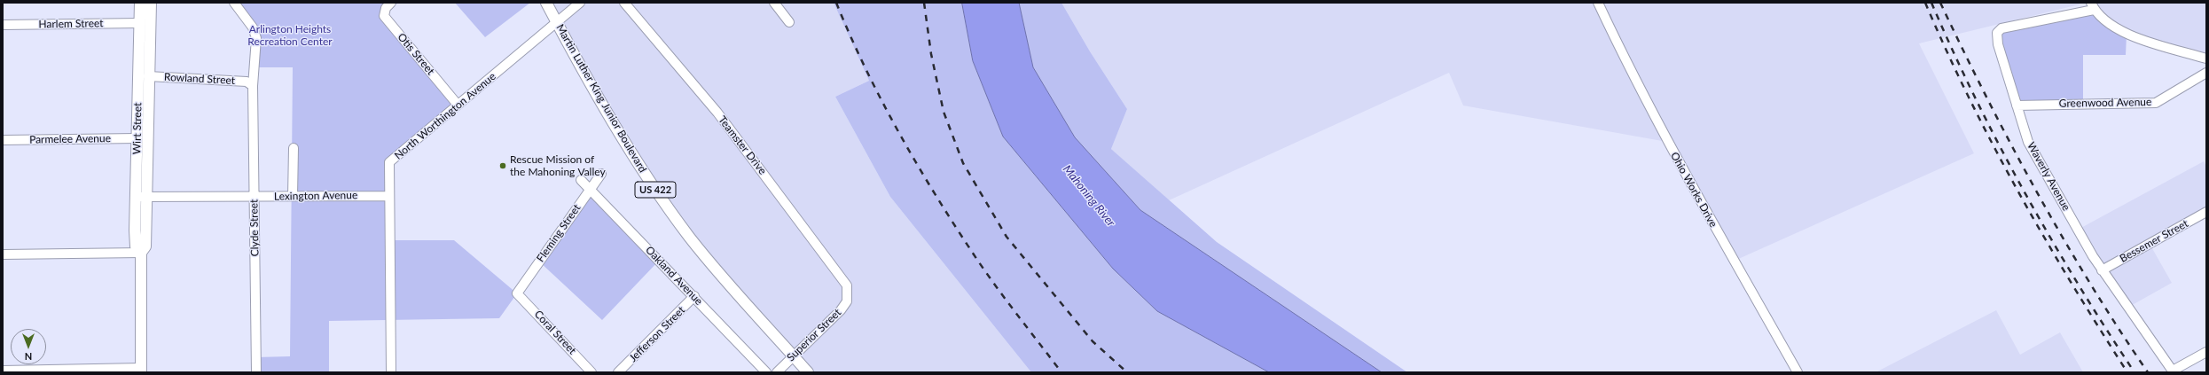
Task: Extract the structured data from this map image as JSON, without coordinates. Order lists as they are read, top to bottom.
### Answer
{
  "streets": {
    "main road": ["Martin Luther King Junior Boulevard", "Wirt Street", "US 422"],
    "street": [
      "Harlem Street",
      "Otis Street",
      "Rowland Street",
      "Greenwood Avenue",
      "North Worthington Avenue",
      "Parmelee Avenue",
      "Teamster Drive",
      "Waverly Avenue",
      "Ohio Works Drive",
      "Lexington Avenue",
      "Clyde Street",
      "Fleming Street",
      "Bessemer Street",
      "Oakland Avenue",
      "Coral Street",
      "Jefferson Street",
      "Superior Street"
    ]
  },
  "crossings": [
    ["Harlem Street", "Wirt Street"],
    ["Otis Street", "North Worthington Avenue"],
    ["Rowland Street", "Wirt Street"],
    ["Rowland Street", "Clyde Street"],
    ["Martin Luther King Junior Boulevard", "North Worthington Avenue"],
    ["Martin Luther King Junior Boulevard", "Superior Street"],
    ["Greenwood Avenue", "Waverly Avenue"],
    ["North Worthington Avenue", "Lexington Avenue"],
    ["Wirt Street", "Parmelee Avenue"],
    ["Wirt Street", "Lexington Avenue"],
    ["Teamster Drive", "Superior Street"],
    ["Waverly Avenue", "Bessemer Street"],
    ["Lexington Avenue", "Clyde Street"],
    ["Fleming Street", "Oakland Avenue"],
    ["Fleming Street", "Coral Street"],
    ["Oakland Avenue", "Jefferson Street"]
  ],
  "water": ["Mahoning River"],
  "parks": ["Arlington Heights Recreation Center"],
  "places": ["Rescue Mission of the Mahoning Valley"],
  "north": "bottom"
}
